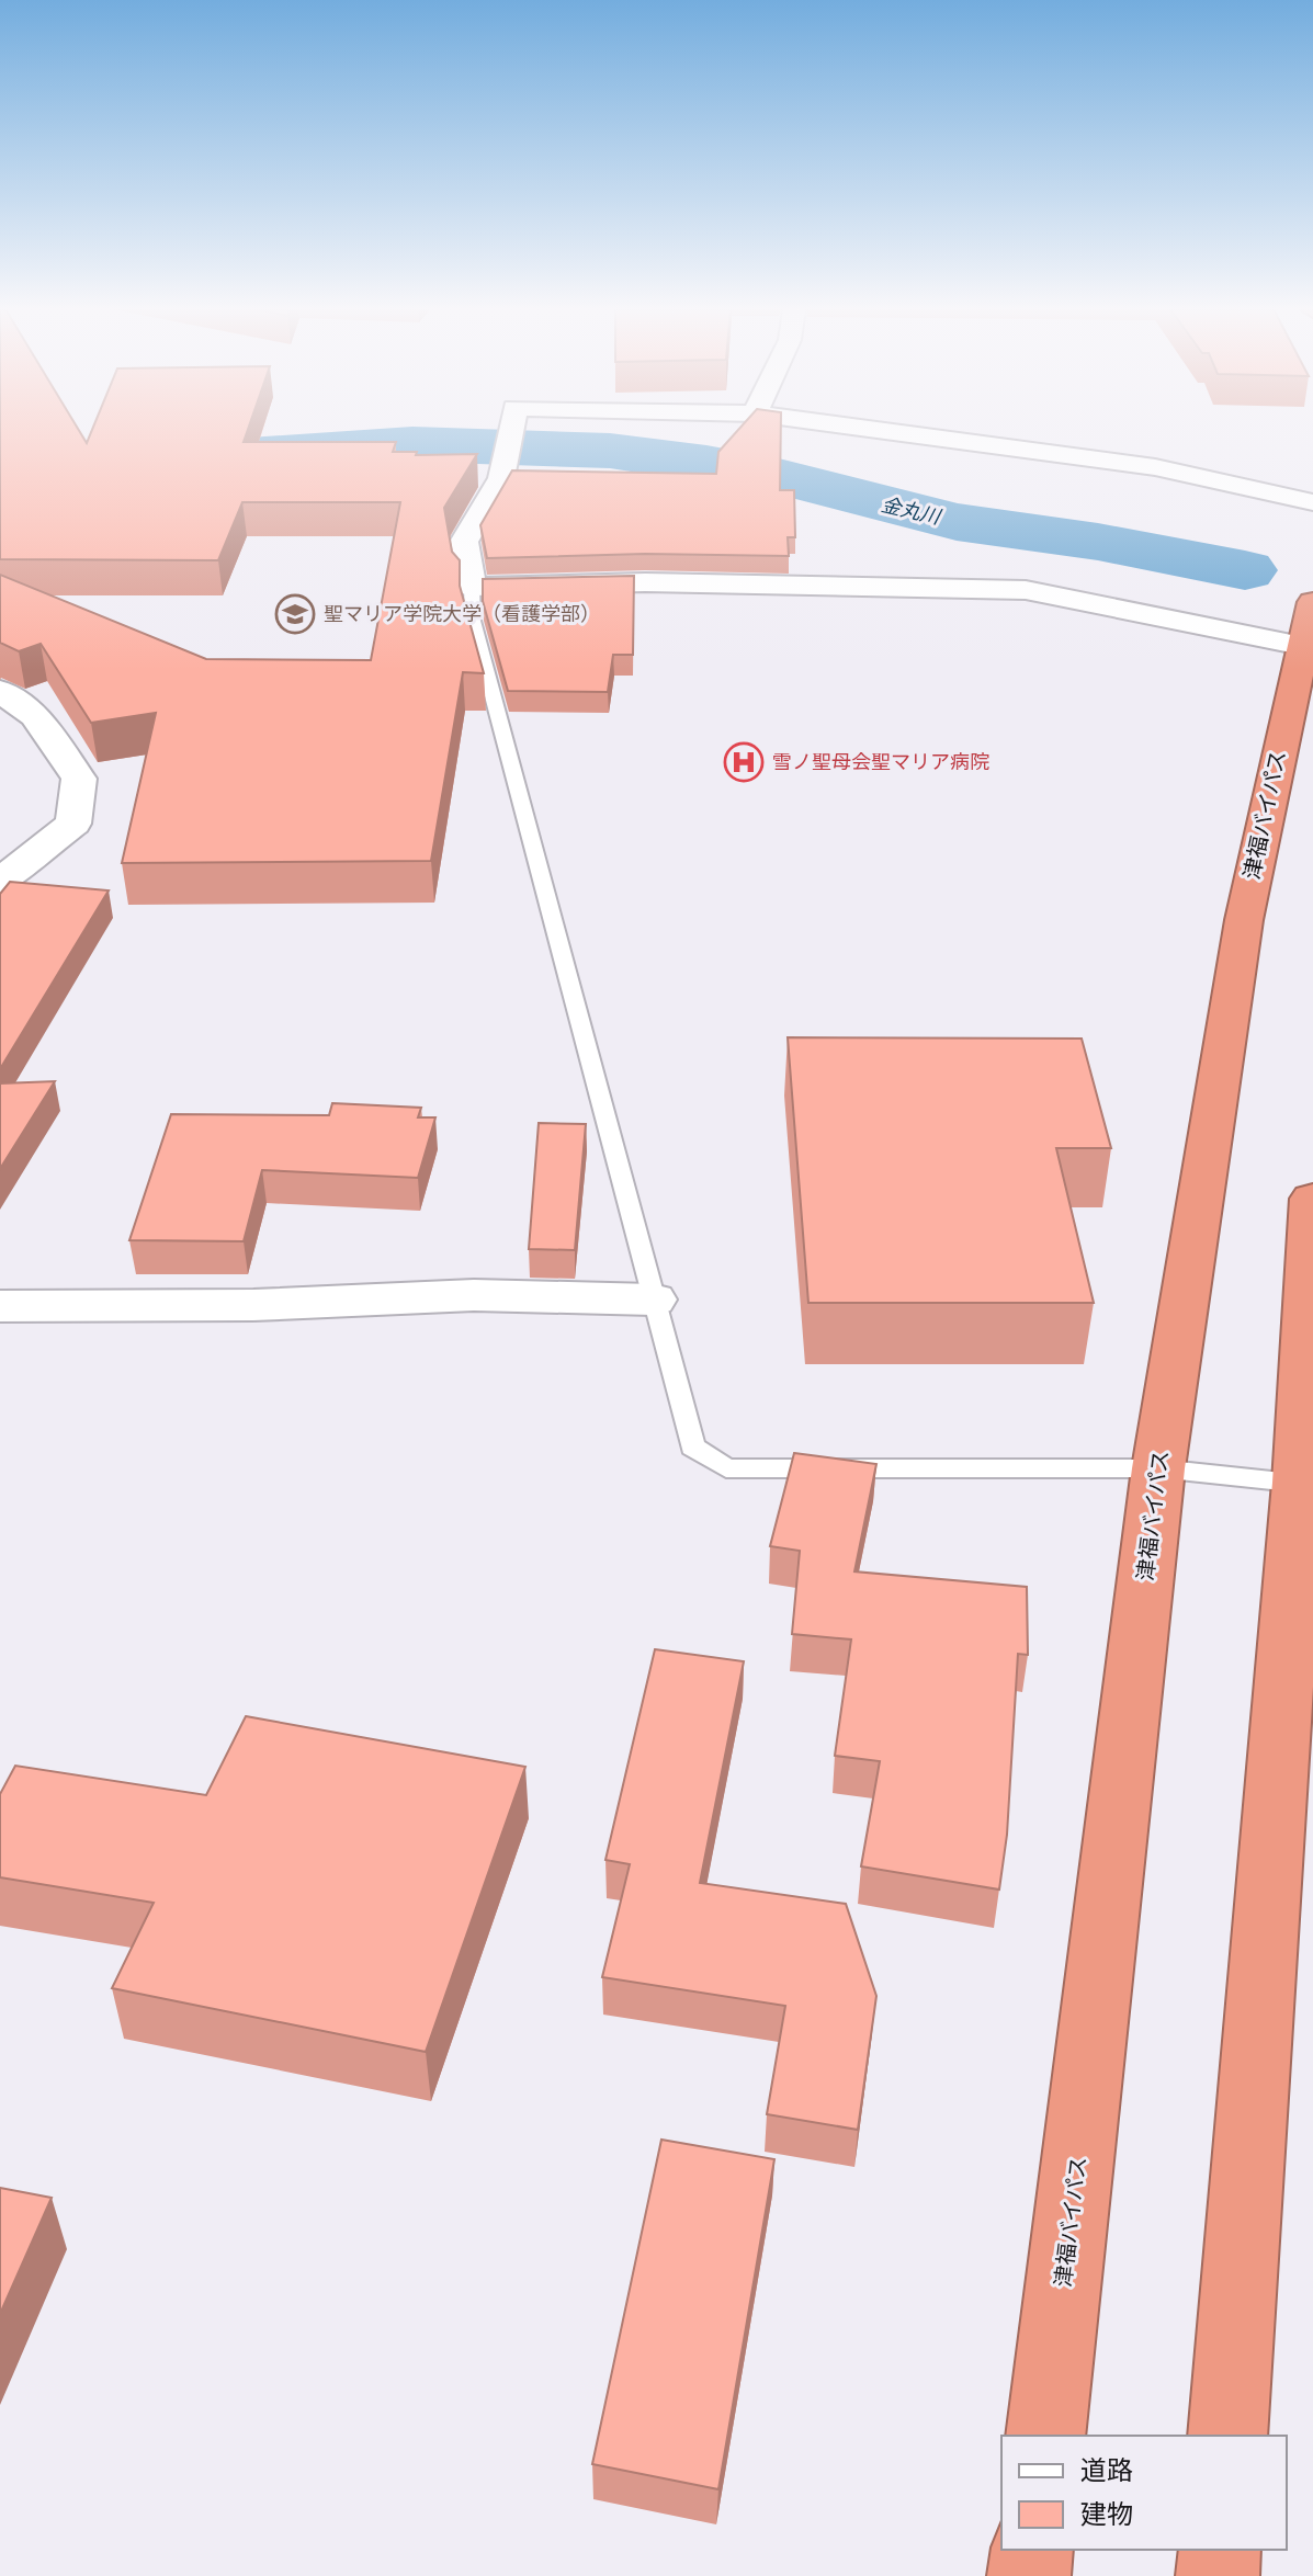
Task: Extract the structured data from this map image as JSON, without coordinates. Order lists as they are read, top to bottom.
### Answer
{
  "streets": {
    "highway": ["津福バイパス"]
  },
  "water": ["金丸川"],
  "places": {
    "school or university": ["聖マリア学院大学（看護学部）"],
    "hospital": ["雪ノ聖母会聖マリア病院"]
  },
  "legend": ["道路", "建物"]
}
